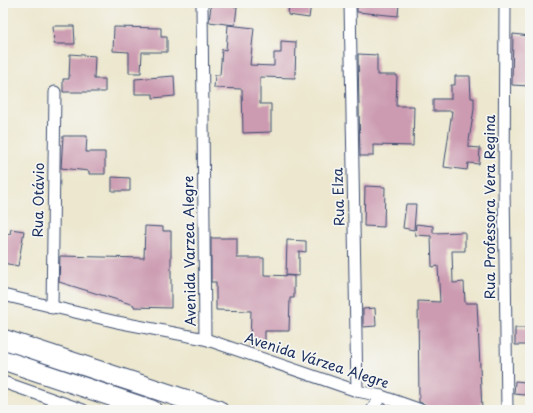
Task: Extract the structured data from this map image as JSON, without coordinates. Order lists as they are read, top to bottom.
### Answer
{
  "streets": {
    "street": [
      "Rua Elza",
      "Rua Otávio",
      "Rua Professora Vera Regina",
      "Avenida Varzea Alegre",
      "Avenida Várzea Alegre"
    ]
  },
  "crossings": [
    ["Rua Elza", "Avenida Várzea Alegre"],
    ["Rua Otávio", "Avenida Varzea Alegre"],
    ["Avenida Varzea Alegre", "Avenida Várzea Alegre"]
  ]
}
